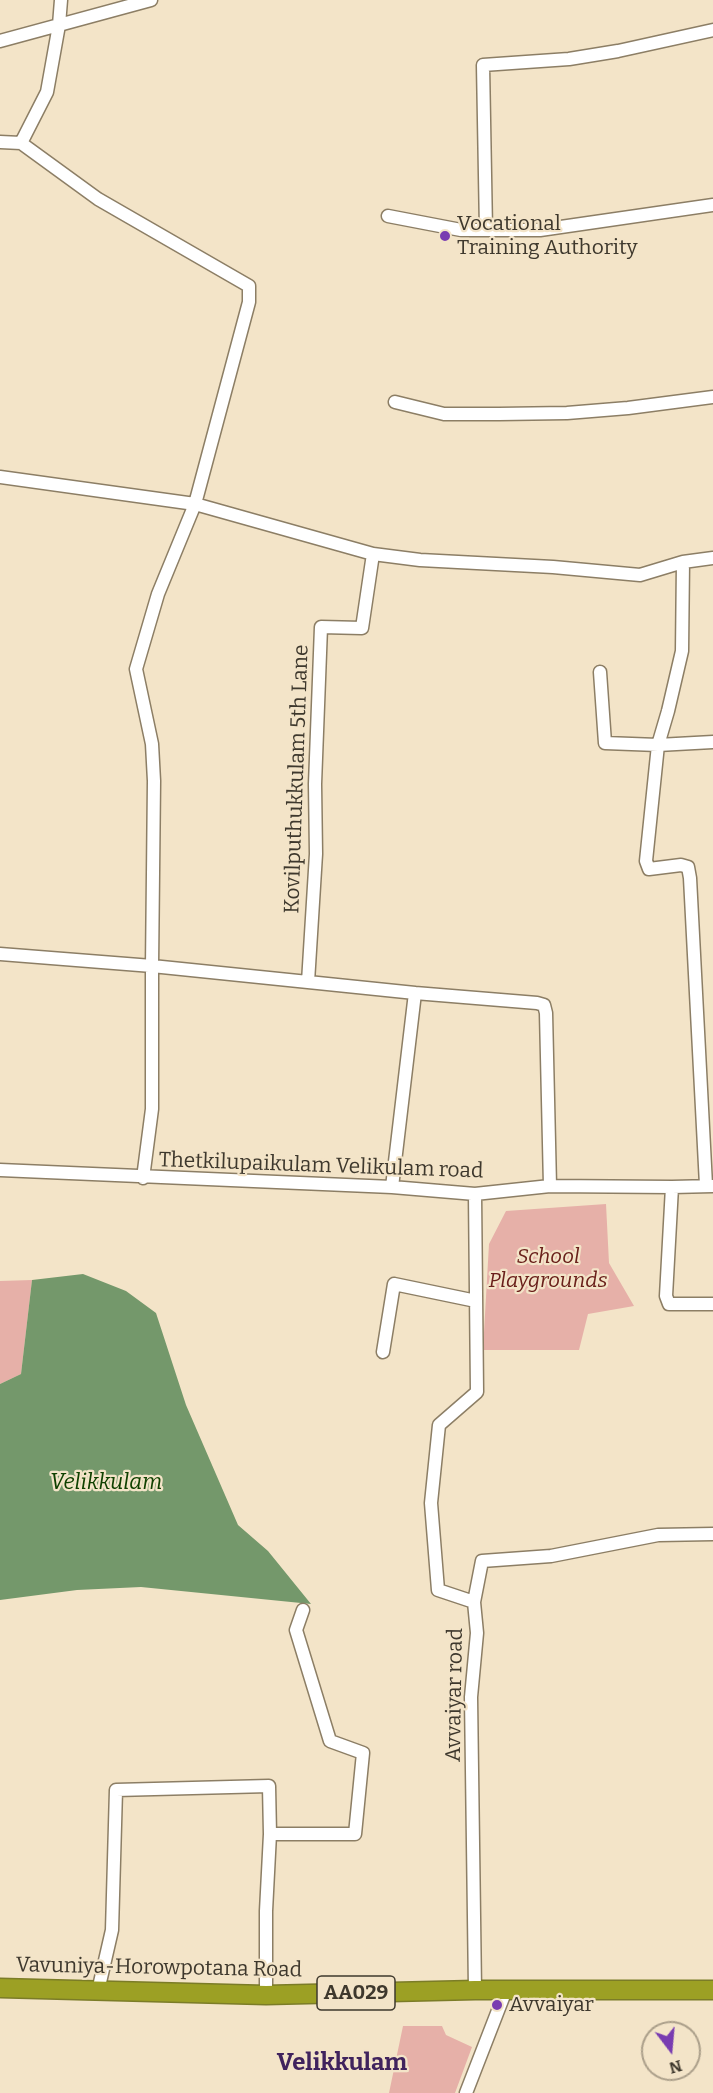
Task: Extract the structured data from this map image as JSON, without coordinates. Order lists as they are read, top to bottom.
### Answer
{
  "streets": {
    "highway": ["Vavuniya-Horowpotana Road", "AA029"],
    "street": ["Kovilputhukkulam 5th Lane", "Thetkilupaikulam Velikulam road", "Avvaiyar road"]
  },
  "crossings": [
    ["Thetkilupaikulam Velikulam road", "Avvaiyar road"],
    ["Avvaiyar road", "Vavuniya-Horowpotana Road"]
  ],
  "districts": ["Velikkulam"],
  "water": ["Velikkulam"],
  "parks": ["School Playgrounds"],
  "places": ["Vocational Training Authority", "Avvaiyar"],
  "north": "bottom"
}
